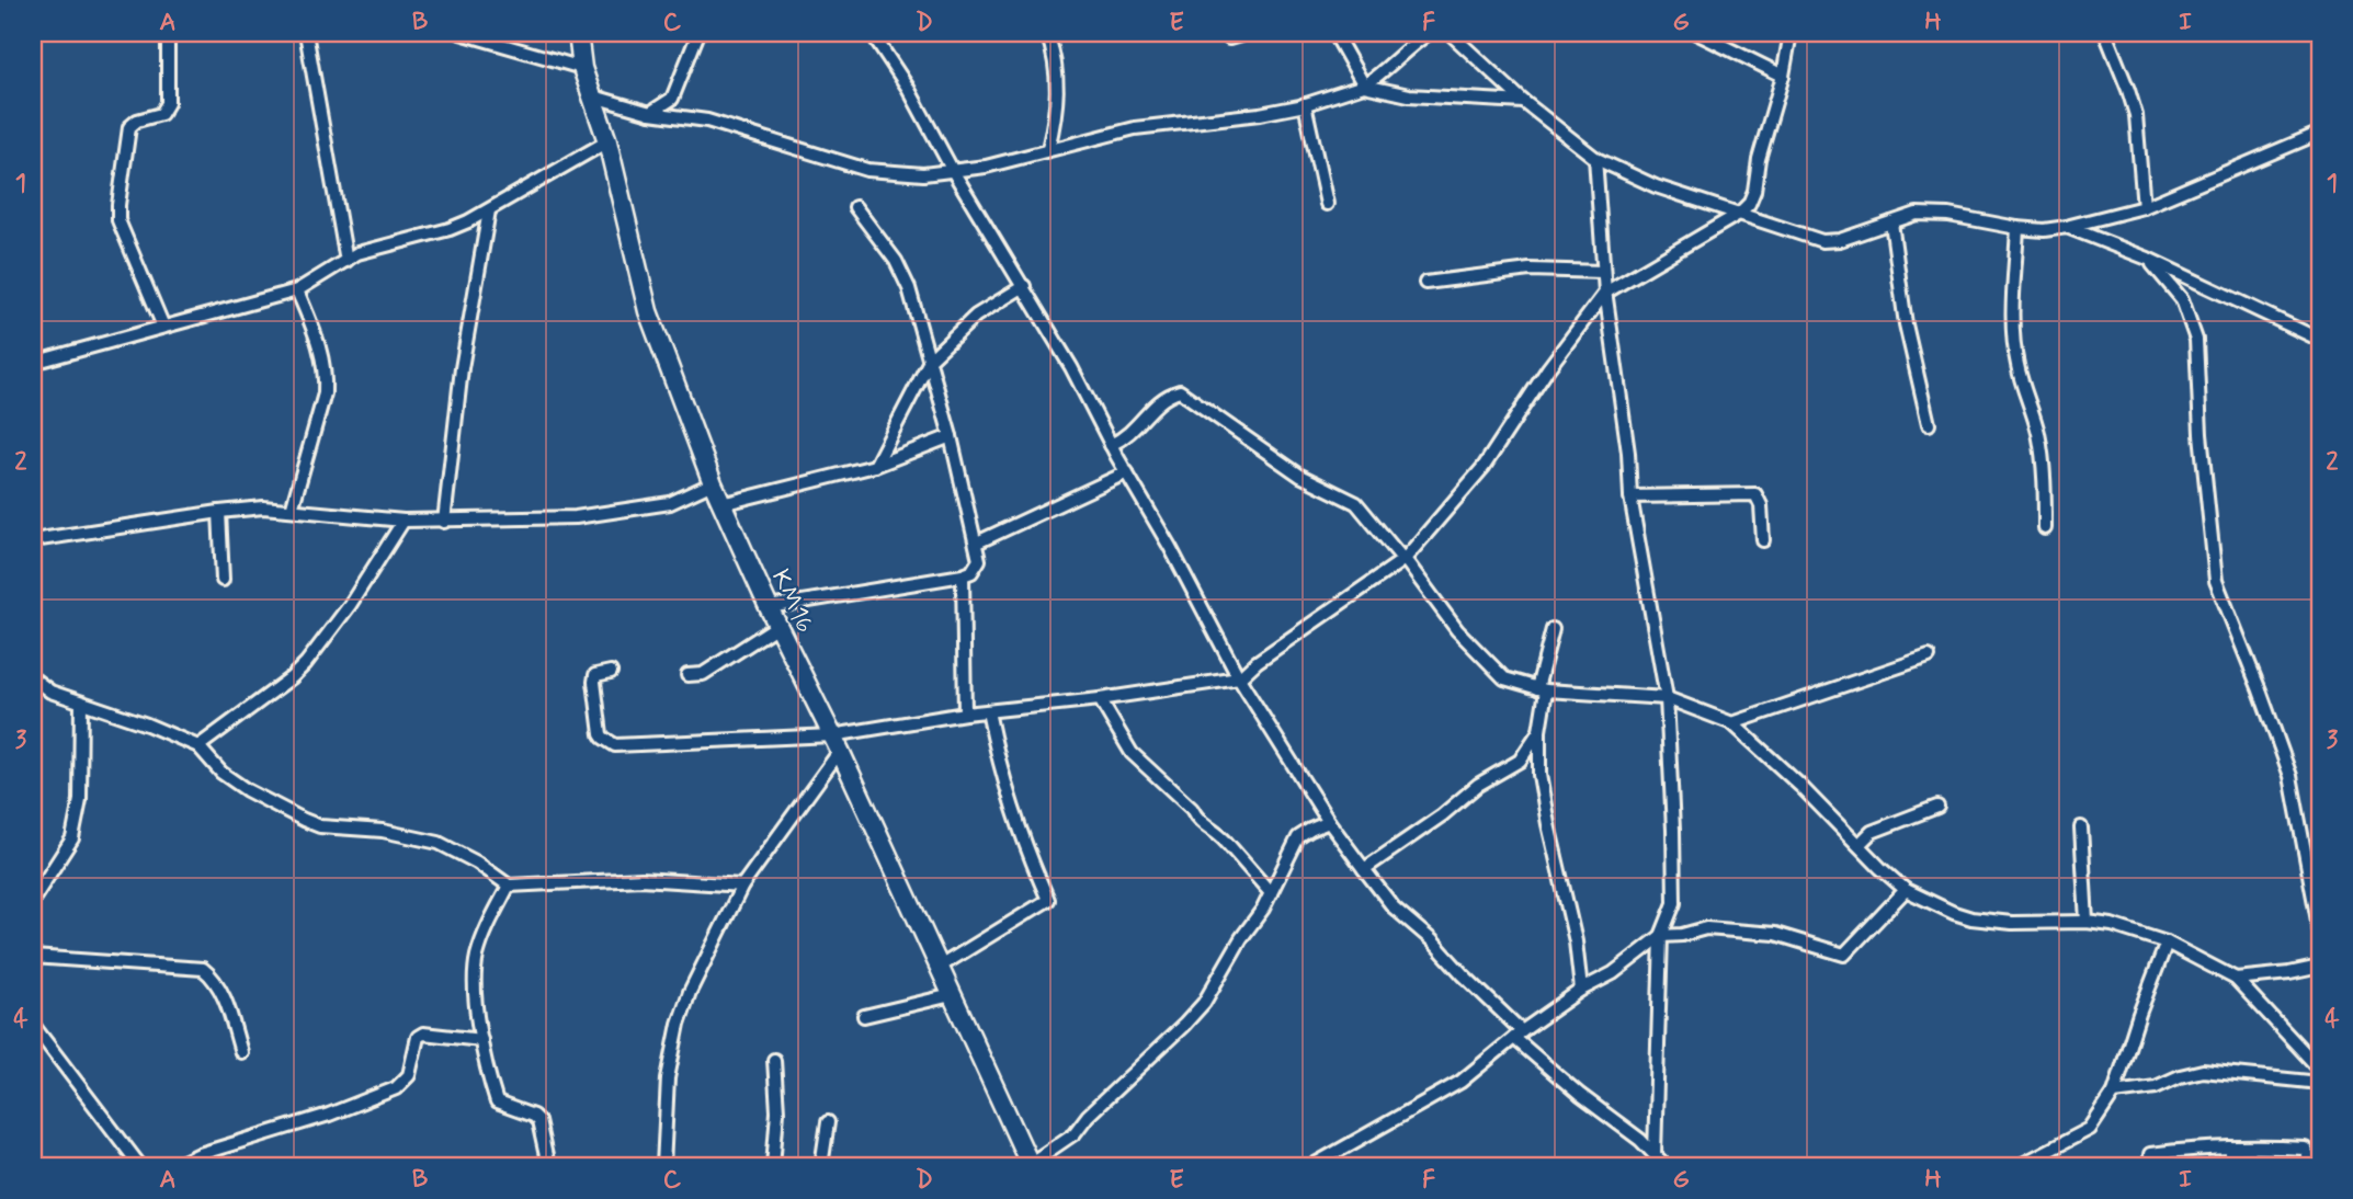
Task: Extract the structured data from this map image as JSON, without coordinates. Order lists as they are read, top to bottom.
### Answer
{
  "streets": {
    "street": ["KM16"]
  },
  "grid": {
    "columns": [
      "A",
      "B",
      "C",
      "D",
      "E",
      "F",
      "G",
      "H",
      "I"
    ],
    "rows": [
      "1",
      "2",
      "3",
      "4"
    ]
  }
}
